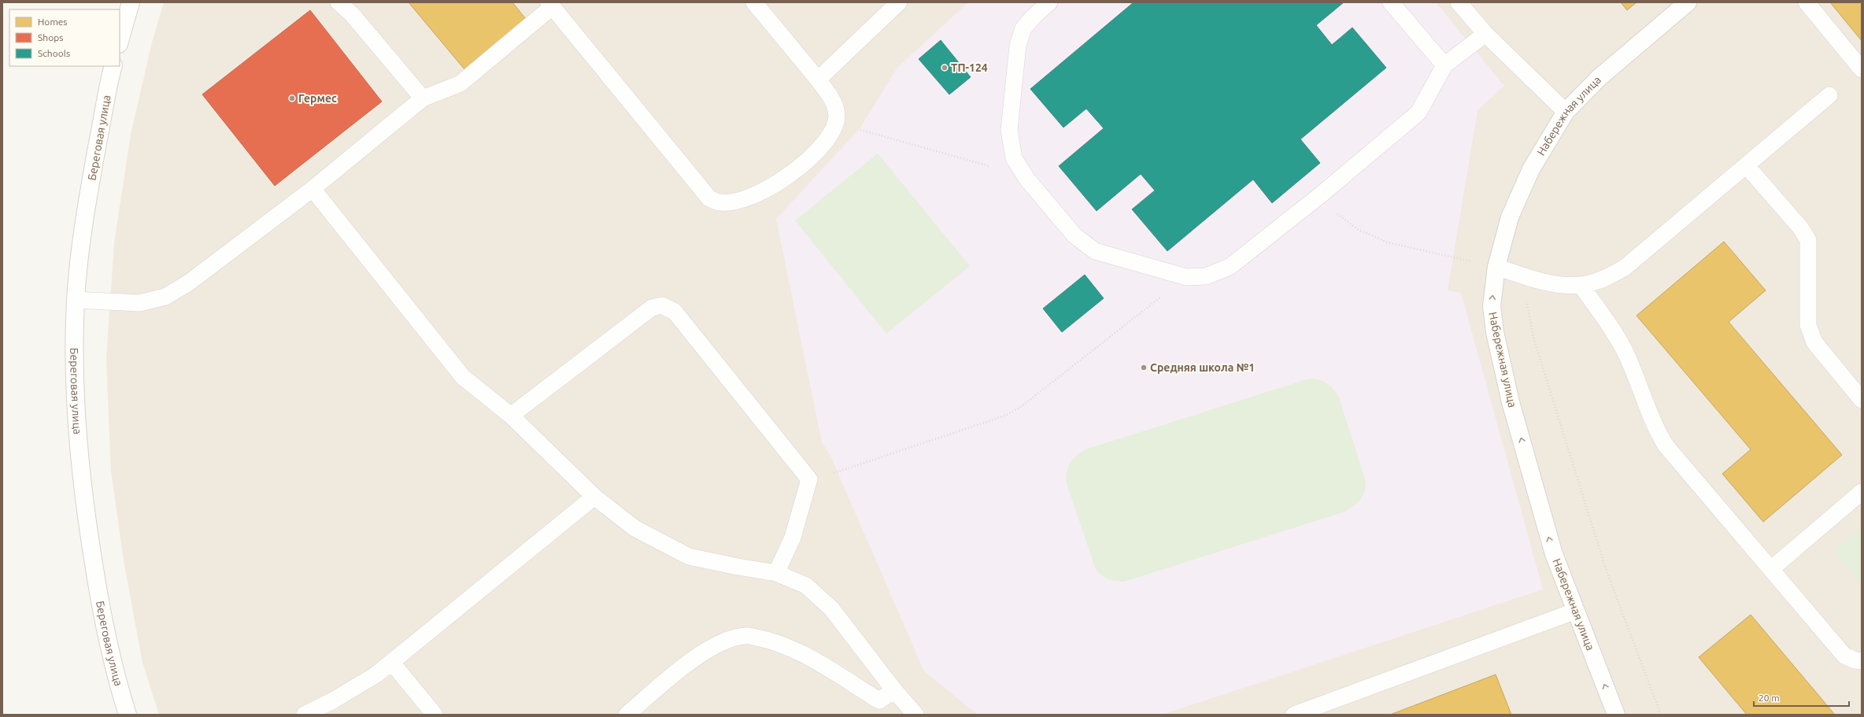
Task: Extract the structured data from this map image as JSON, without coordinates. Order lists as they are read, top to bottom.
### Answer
{
  "streets": {
    "street": ["Набережная улица", "Береговая улица"]
  },
  "one_way": ["Набережная улица"],
  "places": ["ТП-124", "Гермес", "Средняя школа №1"],
  "legend": ["Homes", "Shops", "Schools"],
  "scale_bar": "20 m"
}
